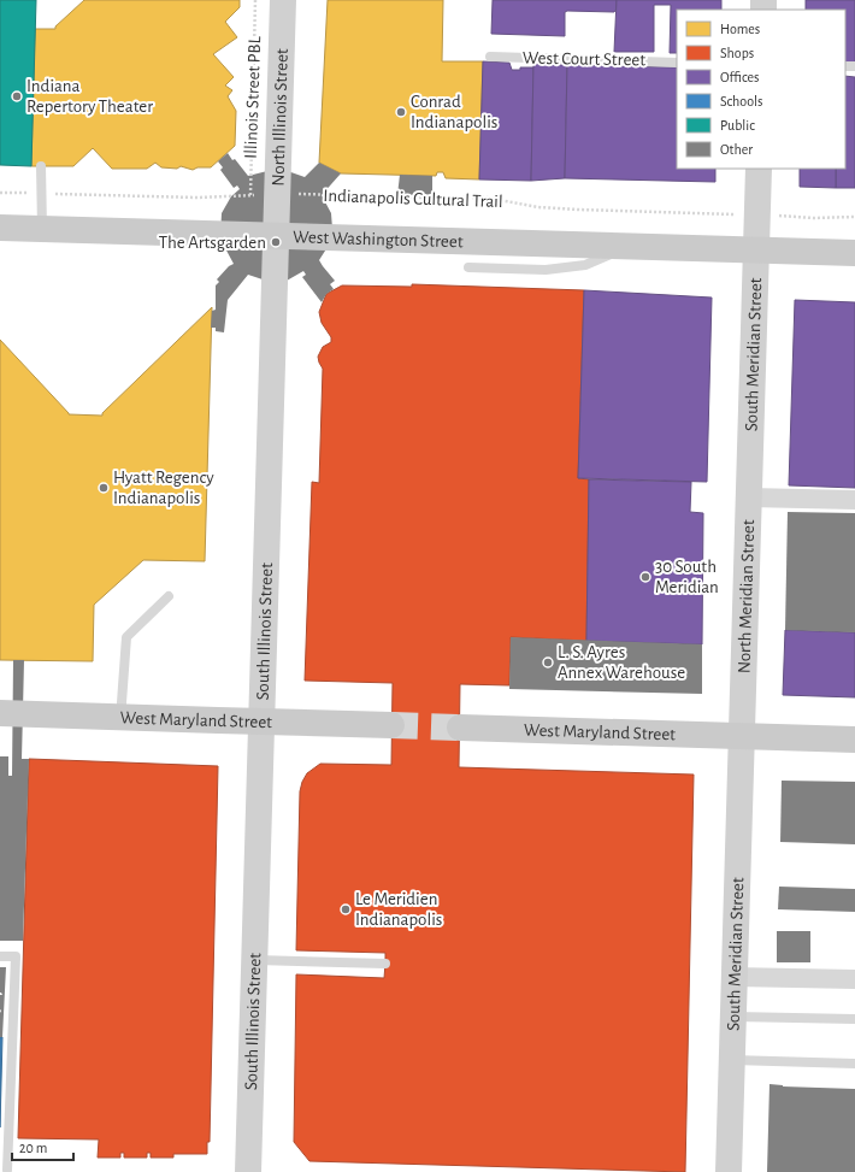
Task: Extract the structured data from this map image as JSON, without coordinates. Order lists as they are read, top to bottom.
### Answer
{
  "streets": {
    "main road": [
      "North Illinois Street",
      "West Washington Street",
      "South Meridian Street",
      "North Meridian Street",
      "South Illinois Street",
      "West Maryland Street"
    ],
    "lane": ["West Court Street"],
    "path": ["Illinois Street PBL", "Indianapolis Cultural Trail"]
  },
  "crossings": [
    ["Illinois Street PBL", "Indianapolis Cultural Trail"],
    ["North Illinois Street", "Indianapolis Cultural Trail"],
    ["North Illinois Street", "West Washington Street"],
    ["North Illinois Street", "South Illinois Street"],
    ["West Washington Street", "South Meridian Street"],
    ["West Washington Street", "South Illinois Street"],
    ["South Meridian Street", "North Meridian Street"],
    ["South Meridian Street", "West Maryland Street"],
    ["North Meridian Street", "West Maryland Street"],
    ["South Illinois Street", "West Maryland Street"]
  ],
  "places": [
    "Indiana Repertory Theater",
    "Conrad Indianapolis",
    "The Artsgarden",
    "Hyatt Regency Indianapolis",
    "30 South Meridian",
    "L. S. Ayres Annex Warehouse",
    "Le Meridien Indianapolis"
  ],
  "legend": [
    "Homes",
    "Shops",
    "Offices",
    "Schools",
    "Public",
    "Other"
  ],
  "scale_bar": "20 m"
}
